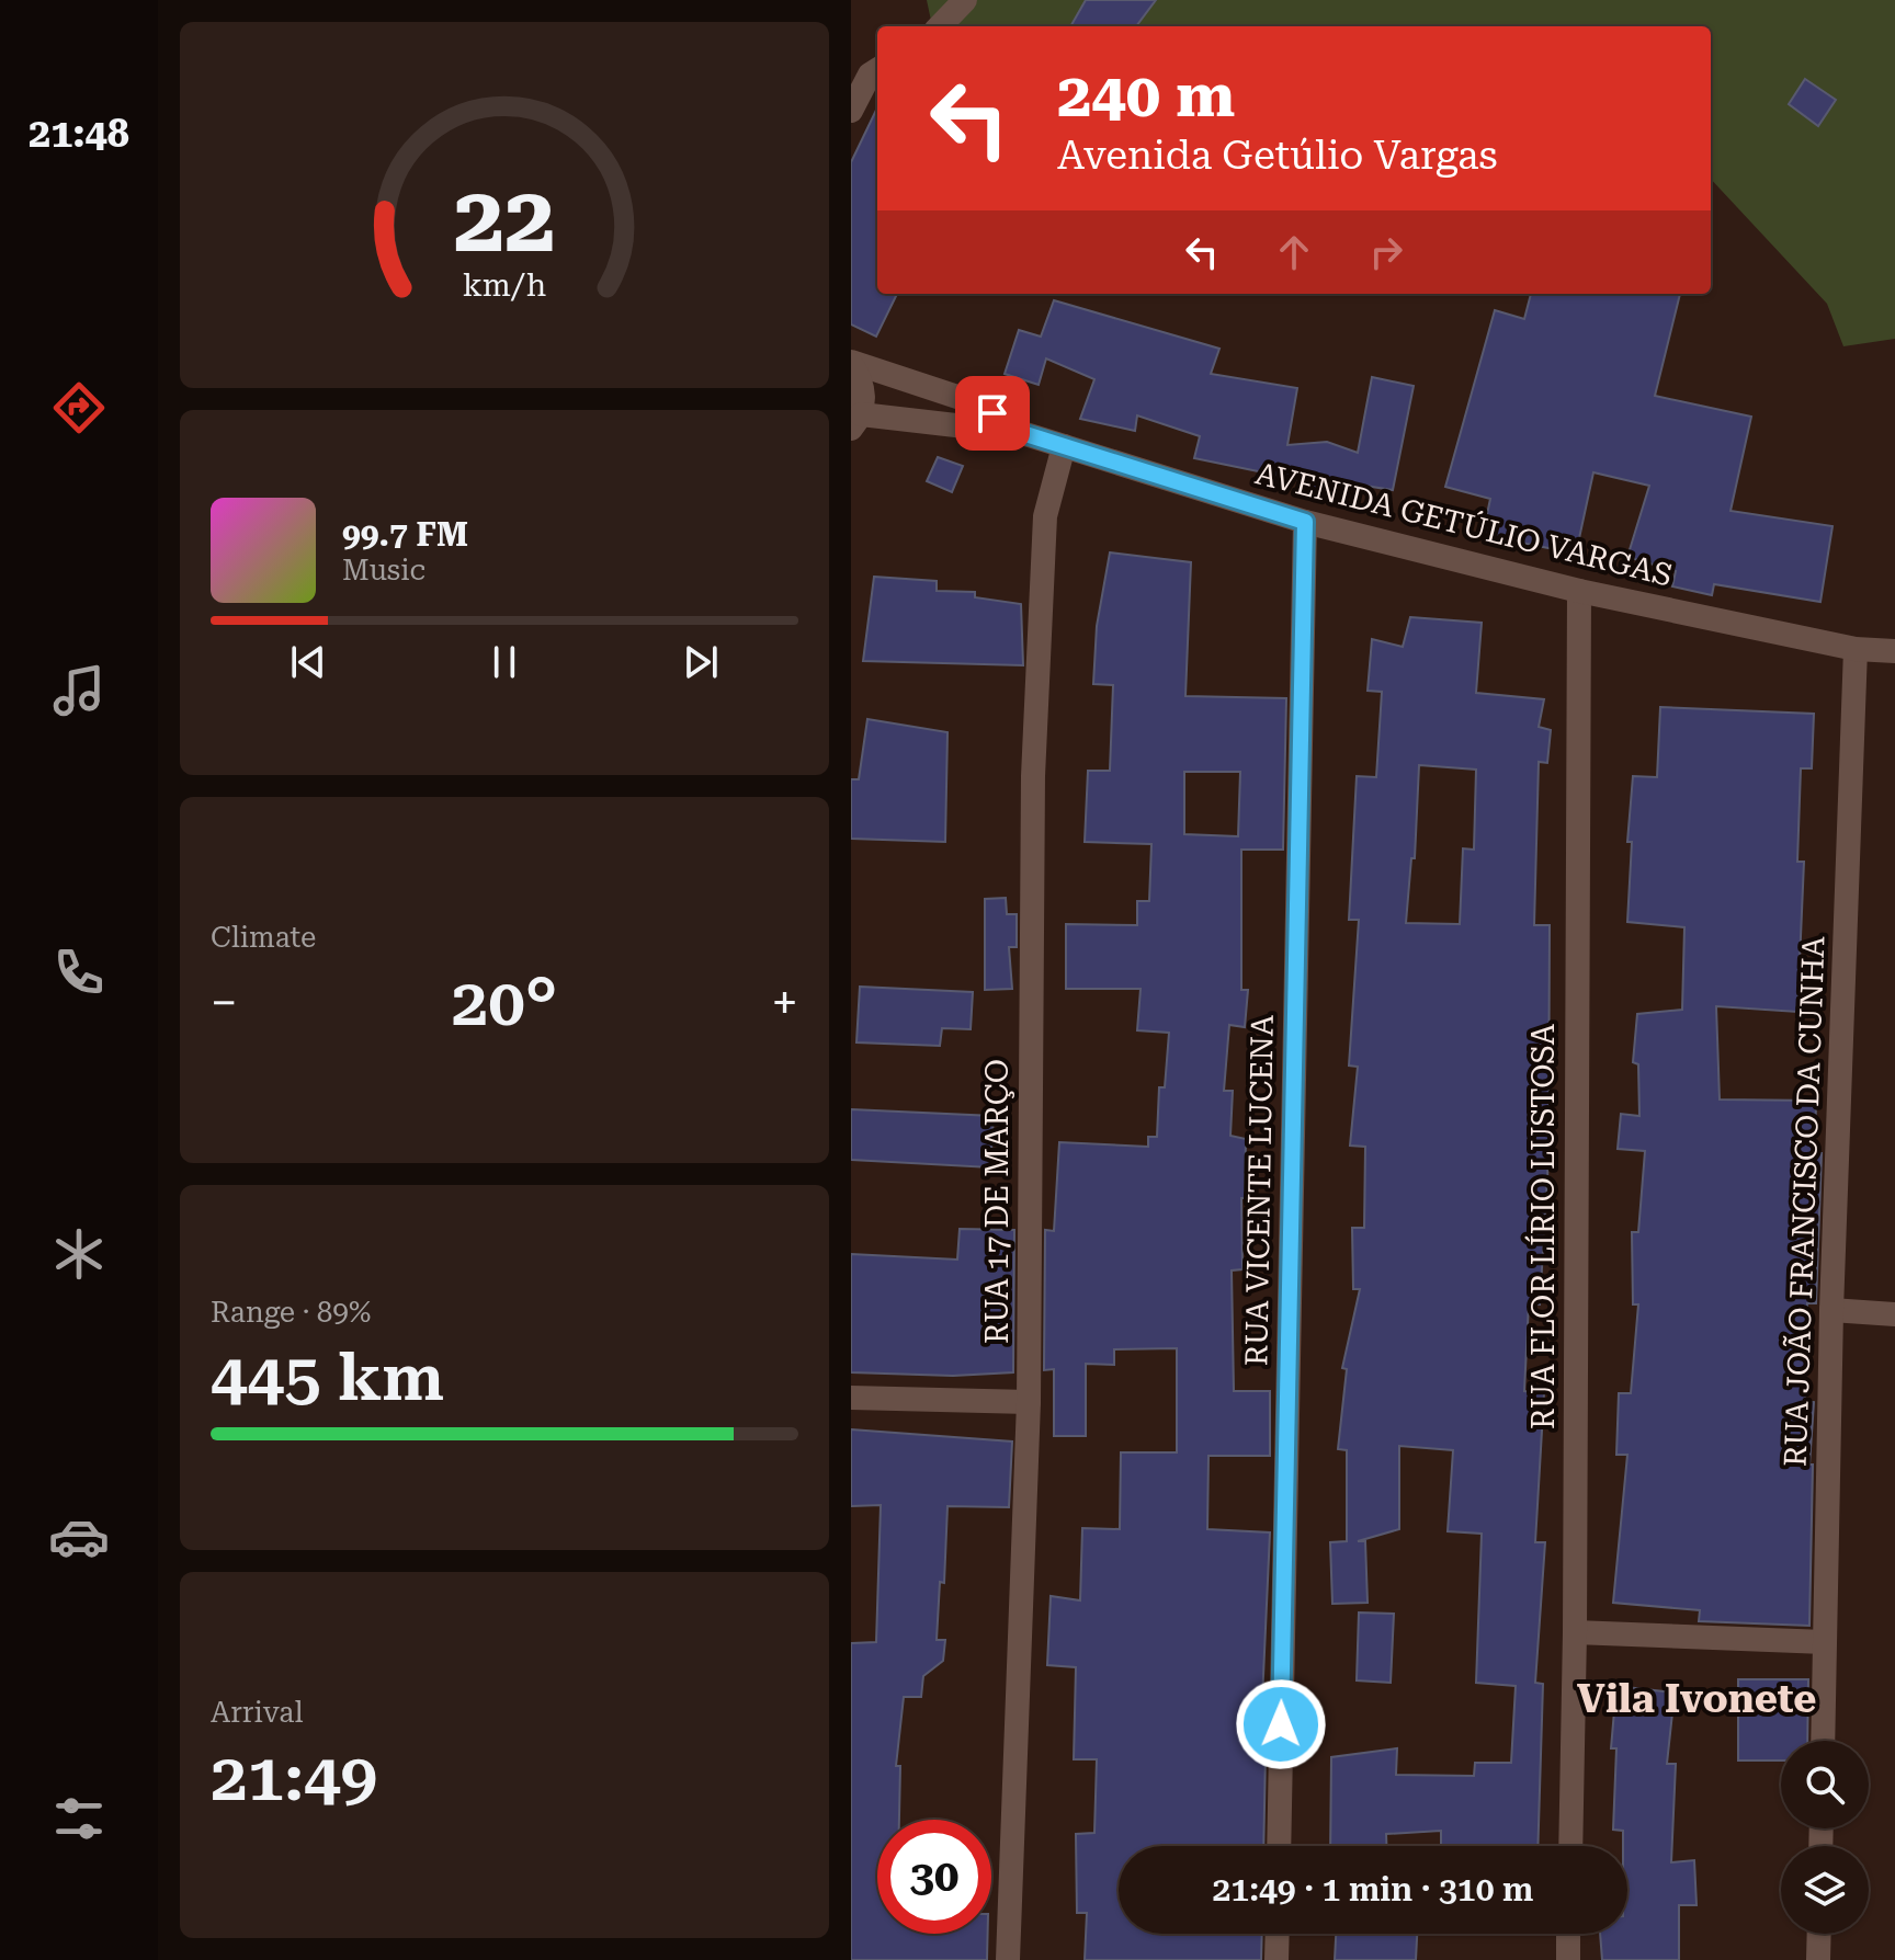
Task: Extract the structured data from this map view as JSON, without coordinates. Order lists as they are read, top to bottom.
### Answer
{
  "streets": {
    "street": [
      "AVENIDA GETÚLIO VARGAS",
      "RUA VICENTE LUCENA",
      "RUA 17 DE MARÇO",
      "RUA JOÃO FRANCISCO DA CUNHA",
      "RUA FLOR LÍRIO LUSTOSA"
    ]
  },
  "crossings": [
    ["AVENIDA GETÚLIO VARGAS", "RUA VICENTE LUCENA"],
    ["AVENIDA GETÚLIO VARGAS", "RUA 17 DE MARÇO"],
    ["AVENIDA GETÚLIO VARGAS", "RUA JOÃO FRANCISCO DA CUNHA"],
    ["AVENIDA GETÚLIO VARGAS", "RUA FLOR LÍRIO LUSTOSA"]
  ],
  "districts": ["Vila Ivonete"],
  "page": {
    "tabs": "21:48",
    "turn": ["240 m", "Avenida Getúlio Vargas"],
    "song": ["99.7 FM", "Music"],
    "tile": [
      "Climate",
      ["Range · 89%", "445 km"],
      ["Arrival", "21:49"]
    ],
    "heat": ["−", "20°", "+"],
    "limit": "30",
    "trip": "21:49 · 1 min · 310 m",
    "gauge": ["22", "km/h"]
  }
}
